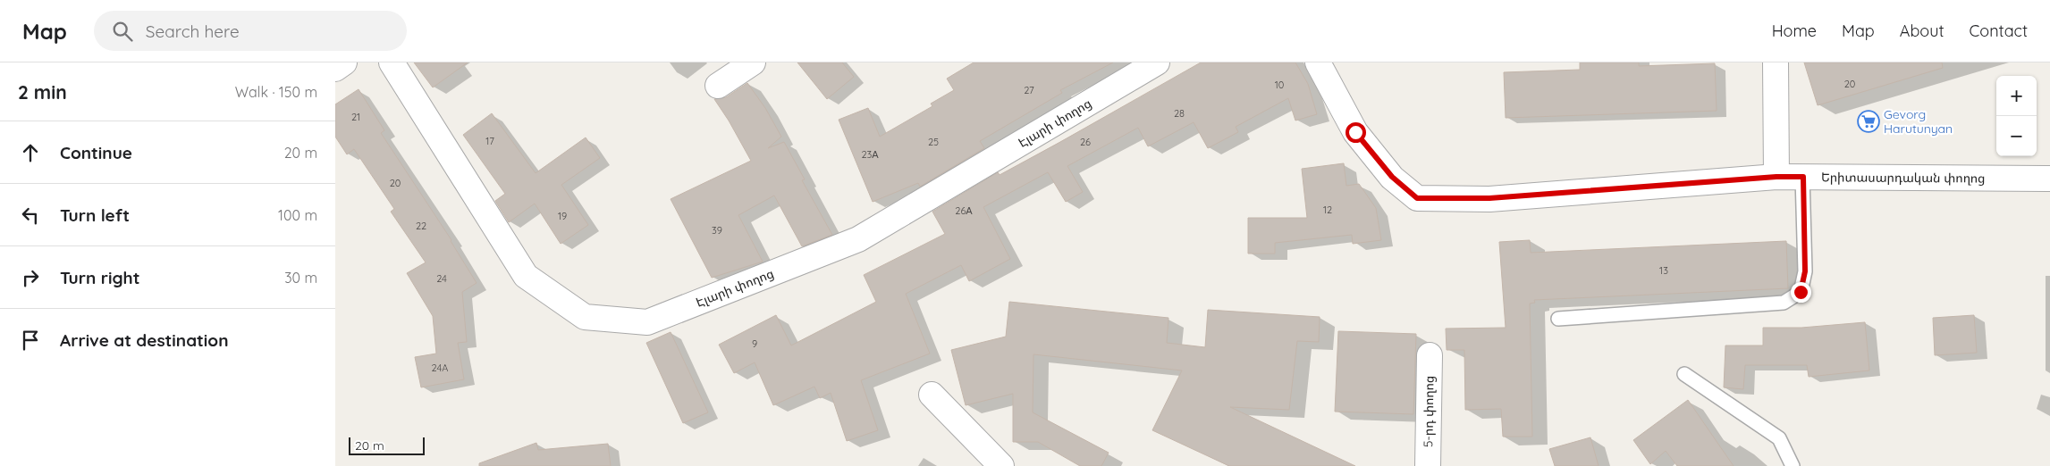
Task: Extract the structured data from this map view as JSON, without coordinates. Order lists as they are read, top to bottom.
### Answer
{
  "streets": {
    "street": ["Էլարի փողոց", "Երիտասարդական փողոց", "5-րդ փողոց"]
  },
  "places": {
    "supermarket": ["Gevorg Harutunyan"]
  },
  "house_numbers": [
    "20",
    "10",
    "27",
    "28",
    "21",
    "17",
    "25",
    "26",
    "23А",
    "20",
    "12",
    "26А",
    "19",
    "22",
    "39",
    "13",
    "24",
    "9",
    "24A"
  ],
  "scale_bar": "20 m",
  "page": {
    "header": "Map",
    "search": "Search here",
    "nav": [
      "Home",
      "Map",
      "About",
      "Contact"
    ],
    "heading": ["2 min", "Walk · 150 m"],
    "map_buttons": ["+", "−"],
    "list": [
      ["Continue", "20 m"],
      ["Turn left", "100 m"],
      ["Turn right", "30 m"],
      "Arrive at destination"
    ],
    "scale": "20 m"
  }
}
